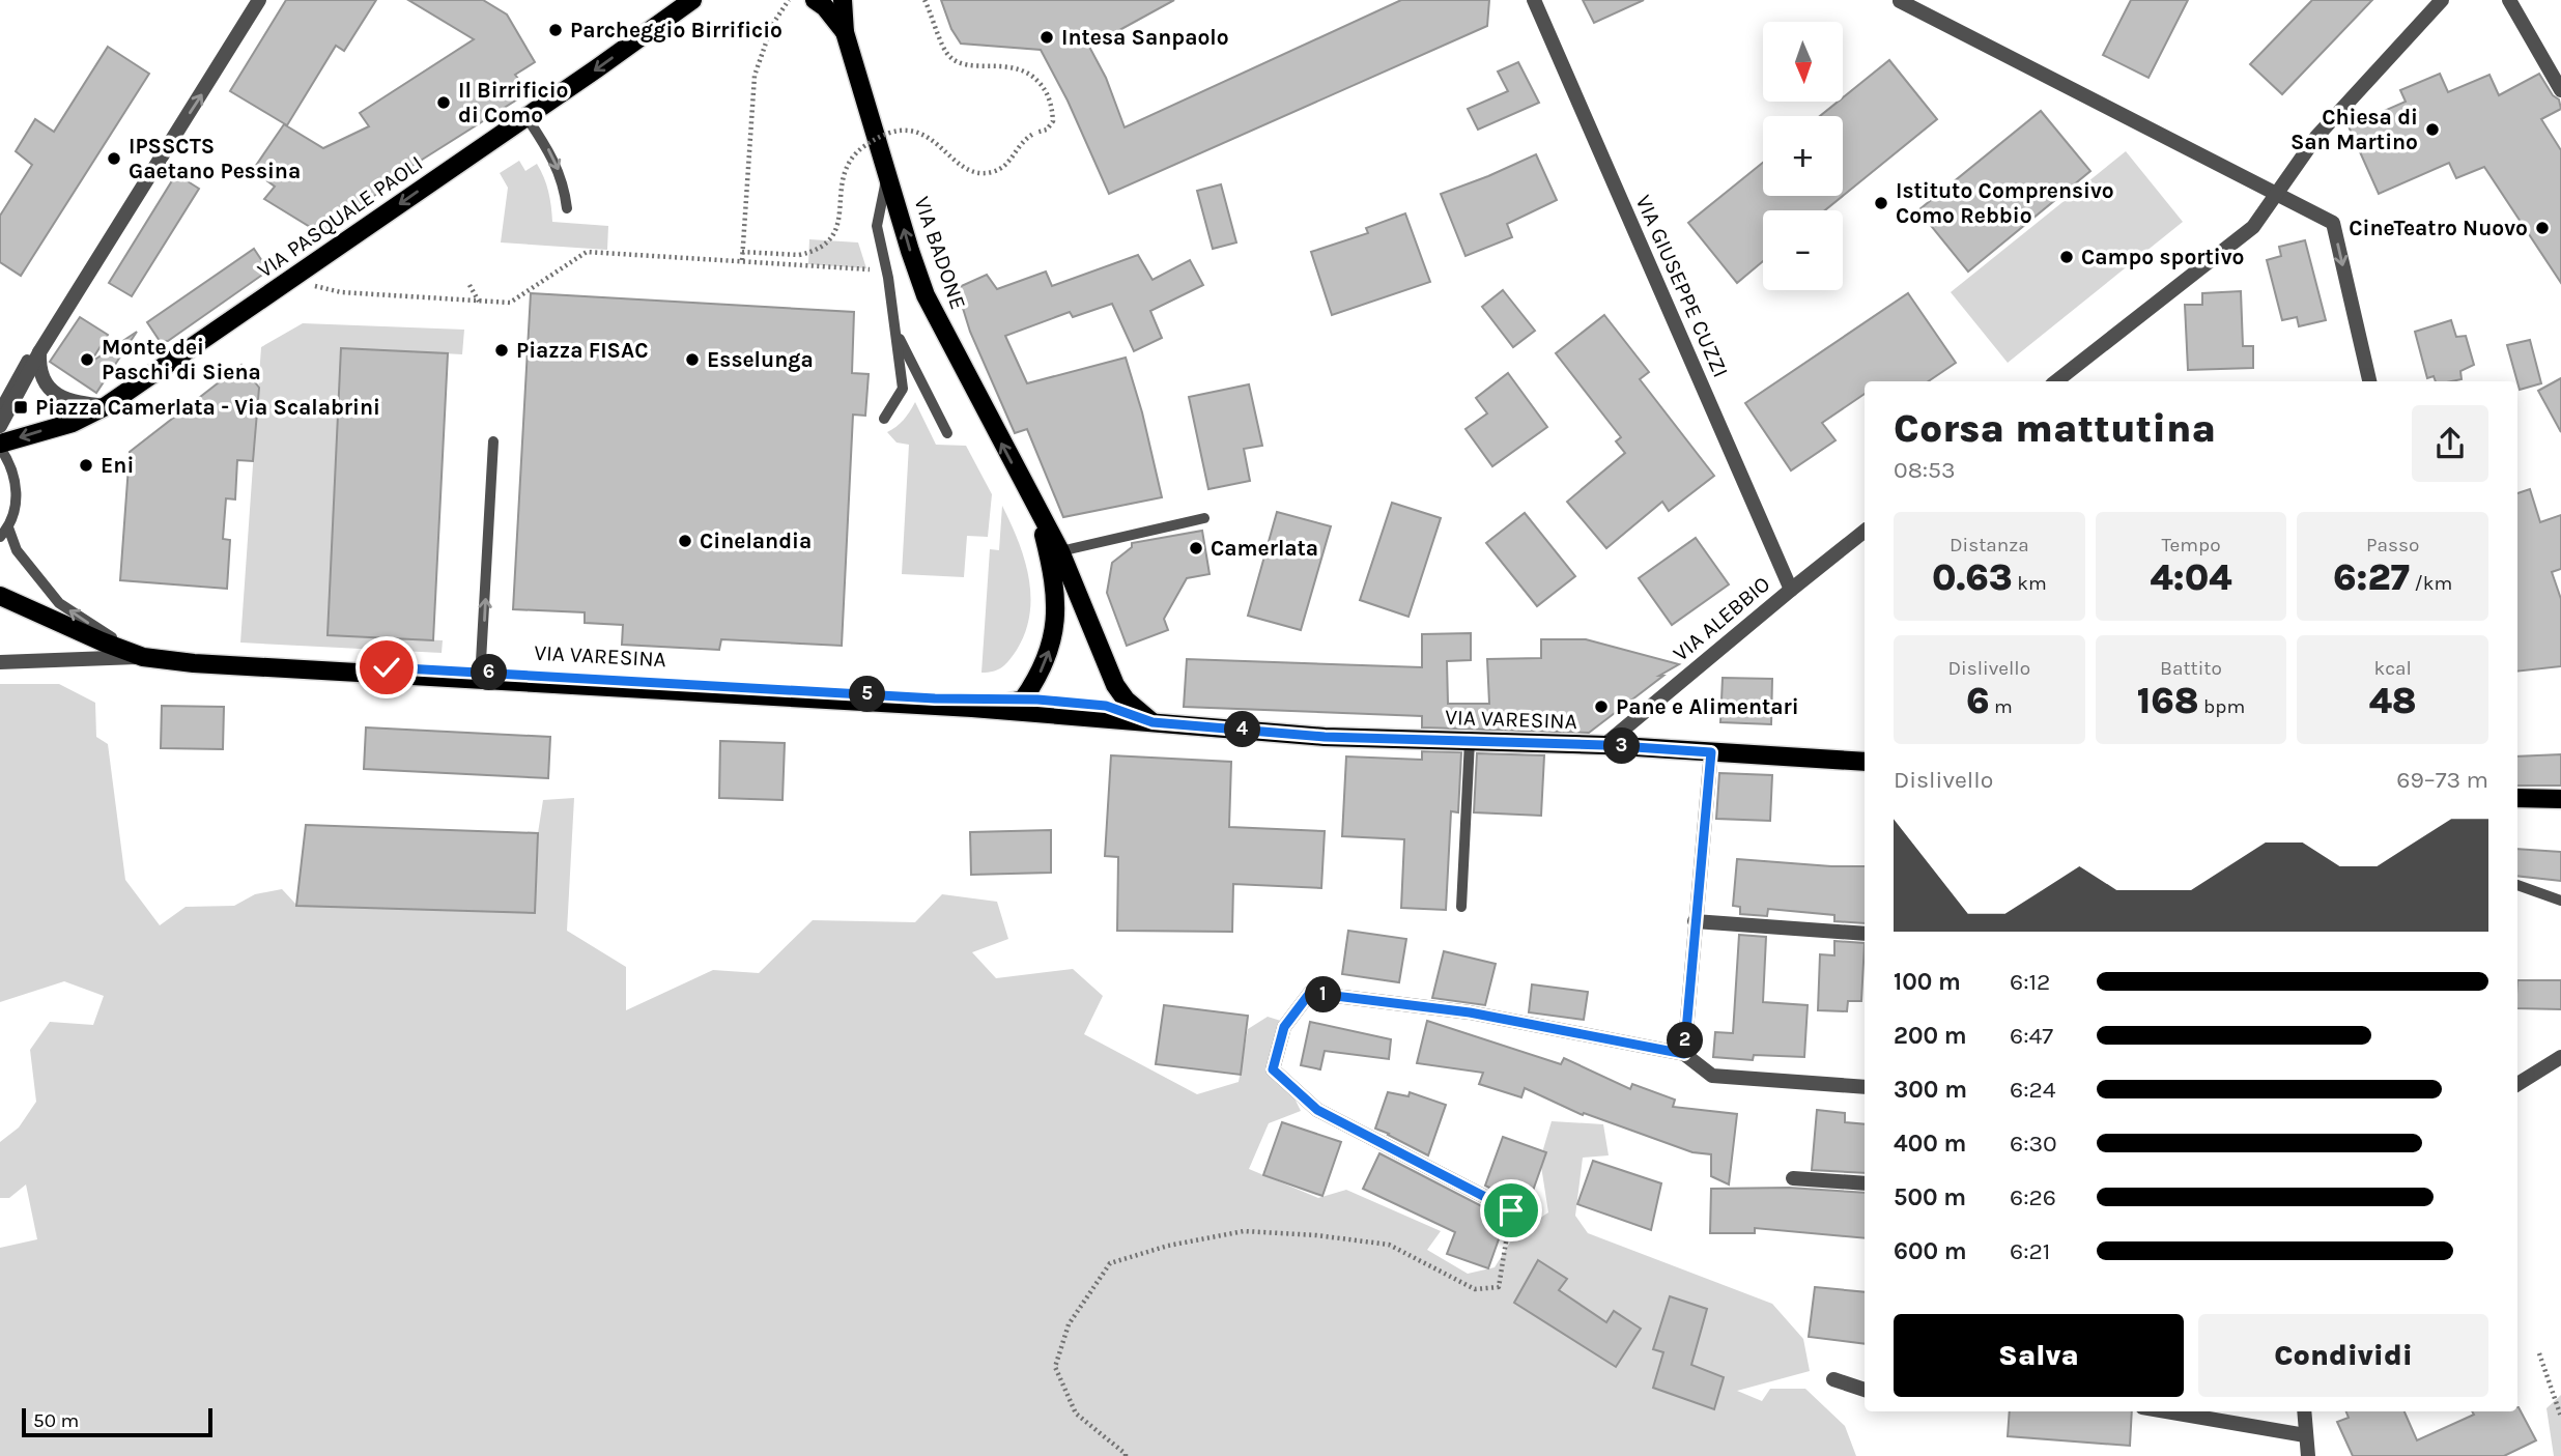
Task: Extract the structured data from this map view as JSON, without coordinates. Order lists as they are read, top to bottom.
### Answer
{
  "streets": {
    "main road": ["VIA PASQUALE PAOLI", "VIA BADONE", "VIA VARESINA"],
    "street": ["VIA GIUSEPPE CUZZI", "VIA ALEBBIO"]
  },
  "crossings": [
    ["VIA BADONE", "VIA VARESINA"],
    ["VIA GIUSEPPE CUZZI", "VIA ALEBBIO"],
    ["VIA ALEBBIO", "VIA VARESINA"]
  ],
  "one_way": ["VIA PASQUALE PAOLI"],
  "places": {
    "other": [
      "Parcheggio Birrificio",
      "Intesa Sanpaolo",
      "Il Birrificio di Como",
      "Chiesa di San Martino",
      "IPSSCTS Gaetano Pessina",
      "Istituto Comprensivo Como Rebbio",
      "CineTeatro Nuovo",
      "Campo sportivo",
      "Piazza FISAC",
      "Monte dei Paschi di Siena",
      "Esselunga",
      "Eni",
      "Cinelandia",
      "Camerlata",
      "Pane e Alimentari"
    ],
    "transit": ["Piazza Camerlata - Via Scalabrini"]
  },
  "scale_bar": "50 m",
  "north": "bottom",
  "page": {
    "map_buttons": ["+", "−"],
    "heading": ["Corsa mattutina", "08:53"],
    "stats": [
      ["Distanza", "0.63 km"],
      ["Tempo", "4:04"],
      ["Passo", "6:27 /km"],
      ["Dislivello", "6 m"],
      ["Battito", "168 bpm"],
      ["kcal", "48"]
    ],
    "pins": [
      "6",
      "5",
      "4",
      "3",
      "1",
      "2"
    ],
    "chart": ["Dislivello", "69–73 m"],
    "list": [
      {
        "name": "100 m",
        "note": "6:12"
      },
      {
        "name": "200 m",
        "note": "6:47"
      },
      {
        "name": "300 m",
        "note": "6:24"
      },
      {
        "name": "400 m",
        "note": "6:30"
      },
      {
        "name": "500 m",
        "note": "6:26"
      },
      {
        "name": "600 m",
        "note": "6:21"
      }
    ],
    "buttons": ["Salva", "Condividi"],
    "scale": "50 m"
  }
}
